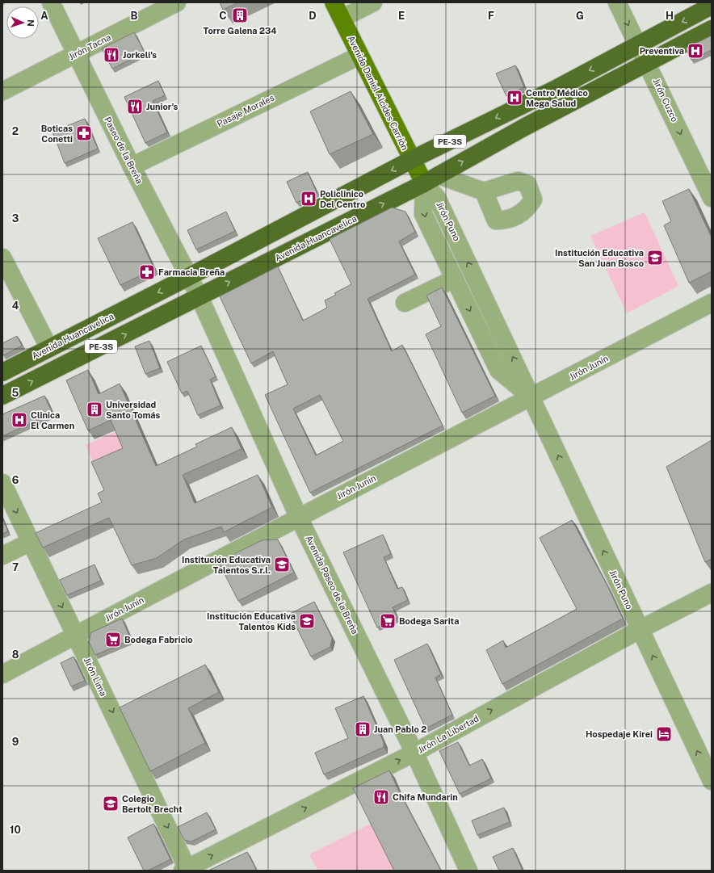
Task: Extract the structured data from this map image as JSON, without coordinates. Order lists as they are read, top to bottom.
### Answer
{
  "streets": {
    "highway": ["PE-3S", "Avenida Huancavelica"],
    "main road": ["Avenida Daniel Alcides Carrión"],
    "street": [
      "Jirón Tacna",
      "Jirón Cuzco",
      "Pasaje Morales",
      "Paseo de la Breña",
      "Jirón Puno",
      "Jirón Junín",
      "Avenida Paseo de la Breña",
      "Jirón Lima",
      "Jirón La Libertad"
    ]
  },
  "crossings": [
    ["Jirón Tacna", "Paseo de la Breña"],
    ["Avenida Daniel Alcides Carrión", "Pasaje Morales"],
    ["Avenida Daniel Alcides Carrión", "Jirón Puno"],
    ["Avenida Daniel Alcides Carrión", "Avenida Huancavelica"],
    ["Jirón Cuzco", "Avenida Huancavelica"],
    ["Pasaje Morales", "Paseo de la Breña"],
    ["Paseo de la Breña", "Avenida Huancavelica"],
    ["Paseo de la Breña", "Avenida Paseo de la Breña"],
    ["Jirón Puno", "Avenida Huancavelica"],
    ["Jirón Puno", "Jirón Junín"],
    ["Jirón Puno", "Jirón La Libertad"],
    ["Avenida Huancavelica", "Avenida Paseo de la Breña"],
    ["Jirón Junín", "Avenida Paseo de la Breña"],
    ["Jirón Junín", "Jirón Lima"],
    ["Avenida Paseo de la Breña", "Jirón La Libertad"],
    ["Jirón Lima", "Jirón La Libertad"]
  ],
  "one_way": ["Jirón Cuzco", "Jirón Lima", "Jirón La Libertad"],
  "places": {
    "building": ["Torre Galena 234", "Universidad Santo Tomás", "Juan Pablo 2"],
    "hospital": [
      "Preventiva",
      "Centro Médico Mega Salud",
      "Policlinico Del Centro",
      "Clinica El Carmen"
    ],
    "restaurant": ["Jorkeli's", "Junior's", "Chifa Mundarin"],
    "pharmacy": ["Boticas Conetti", "Farmacia Breña"],
    "school or university": [
      "Institución Educativa San Juan Bosco",
      "Institución Educativa Talentos S.r.l.",
      "Institución Educativa Talentos Kids",
      "Colegio Bertolt Brecht"
    ],
    "supermarket": ["Bodega Sarita", "Bodega Fabricio"],
    "hotel": ["Hospedaje Kirei"]
  },
  "north": "right",
  "grid": {
    "columns": [
      "A",
      "B",
      "C",
      "D",
      "E",
      "F",
      "G",
      "H"
    ],
    "rows": [
      "2",
      "3",
      "4",
      "5",
      "6",
      "7",
      "8",
      "9",
      "10"
    ]
  }
}
